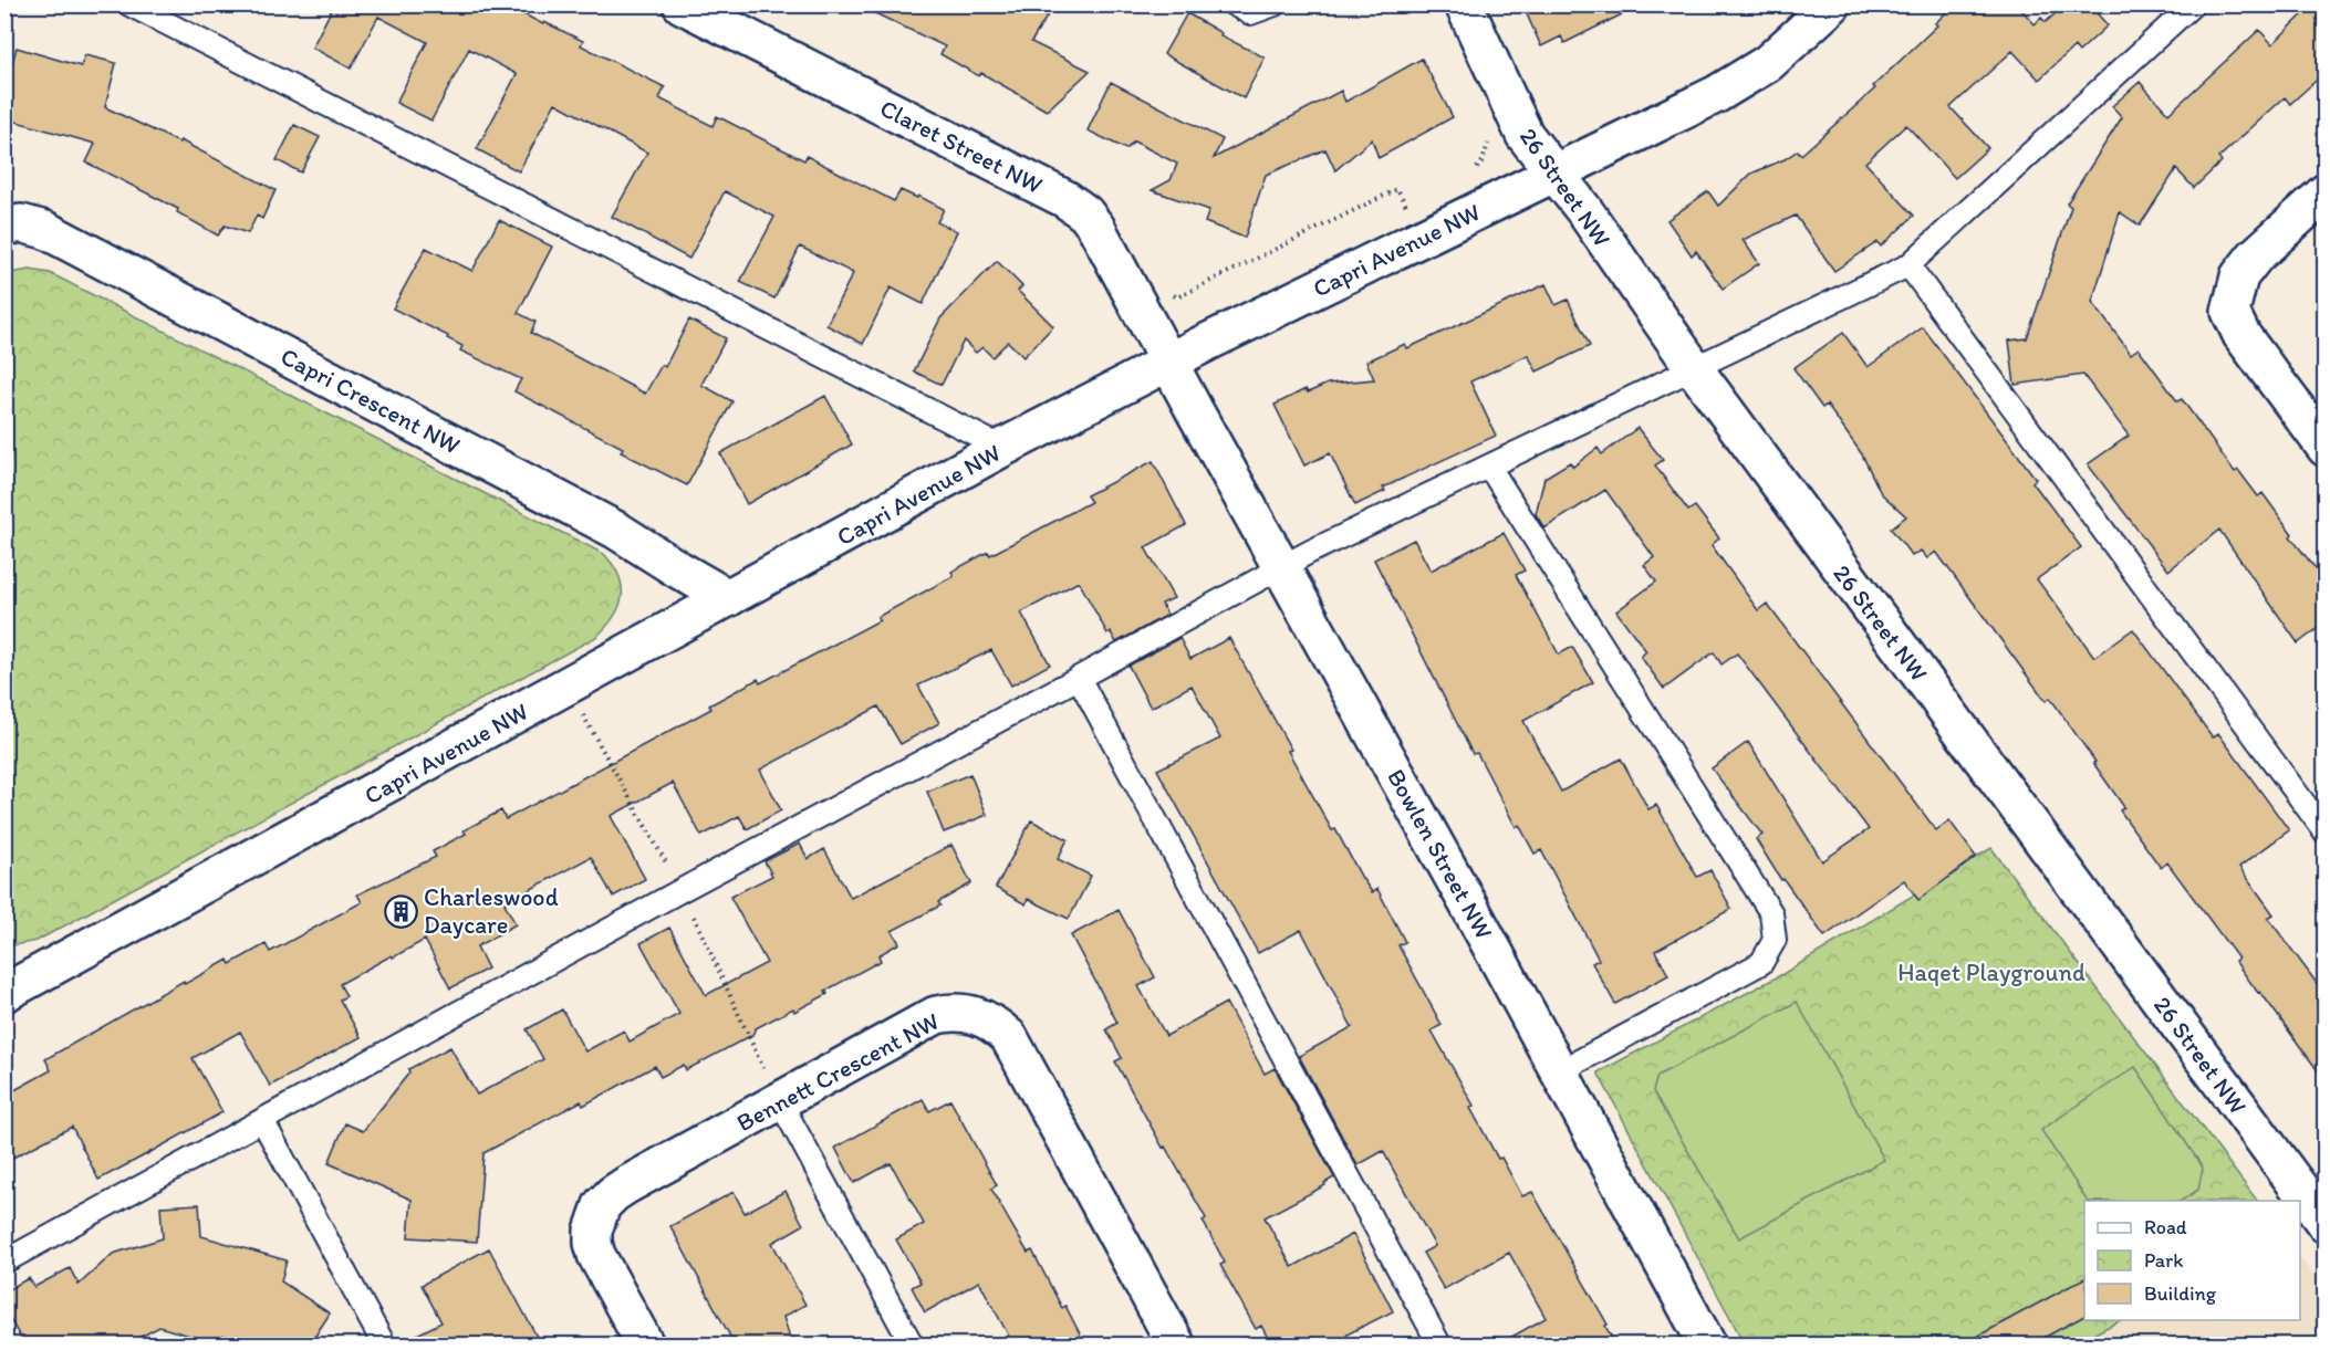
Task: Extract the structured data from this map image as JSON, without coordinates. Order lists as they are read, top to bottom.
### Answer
{
  "streets": {
    "street": [
      "Claret Street NW",
      "26 Street NW",
      "Capri Avenue NW",
      "Capri Crescent NW",
      "Bowlen Street NW",
      "Bennett Crescent NW"
    ]
  },
  "crossings": [
    ["Claret Street NW", "Capri Avenue NW"],
    ["Claret Street NW", "Bowlen Street NW"],
    ["26 Street NW", "Capri Avenue NW"],
    ["Capri Avenue NW", "Capri Crescent NW"],
    ["Capri Avenue NW", "Bowlen Street NW"]
  ],
  "parks": ["Haqet Playground"],
  "places": {
    "building": ["Charleswood Daycare"]
  },
  "legend": ["Road", "Park", "Building"]
}
